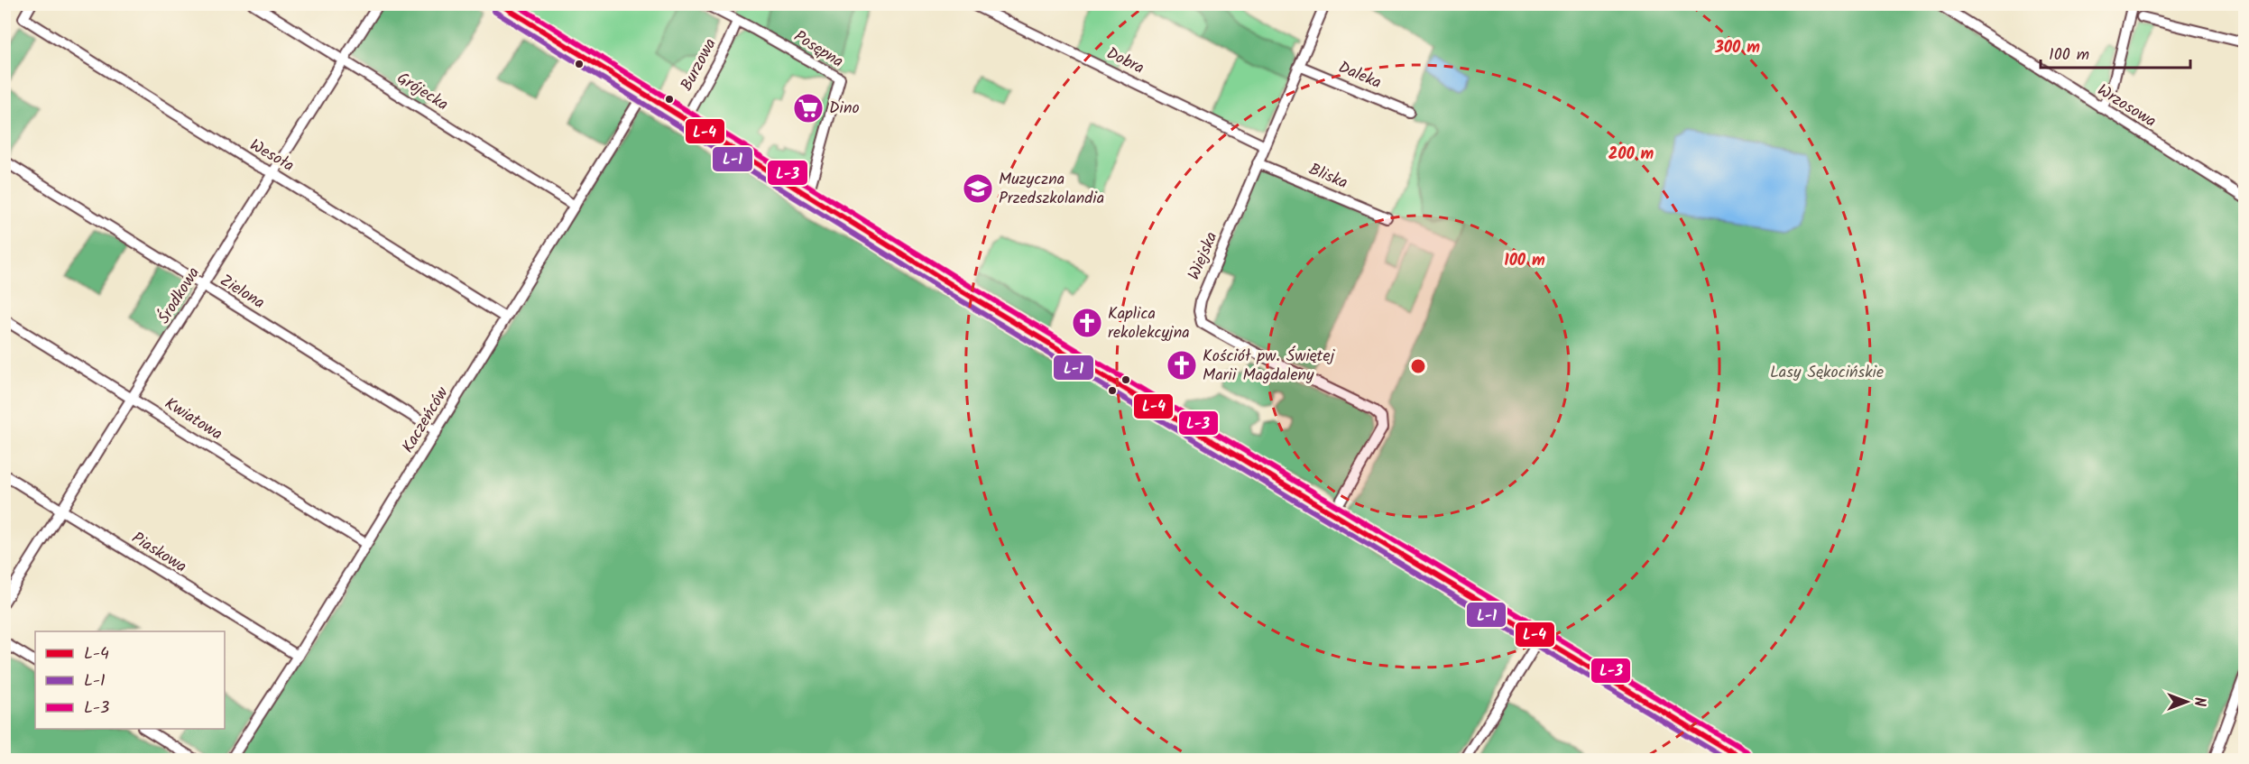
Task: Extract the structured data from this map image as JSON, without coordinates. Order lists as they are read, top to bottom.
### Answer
{
  "streets": {
    "street": [
      "Posępna",
      "Dobra",
      "Burzowa",
      "Daleka",
      "Grójecka",
      "Wrzosowa",
      "Wesoła",
      "Bliska",
      "Wiejska",
      "Zielona",
      "Środkowa",
      "Kwiatowa",
      "Kaczeńców",
      "Piaskowa"
    ]
  },
  "crossings": [
    ["Posępna", "Burzowa"],
    ["Dobra", "Wiejska"],
    ["Daleka", "Wiejska"],
    ["Grójecka", "Środkowa"],
    ["Grójecka", "Kaczeńców"],
    ["Wesoła", "Środkowa"],
    ["Wesoła", "Kaczeńców"],
    ["Bliska", "Wiejska"],
    ["Zielona", "Środkowa"],
    ["Zielona", "Kaczeńców"],
    ["Środkowa", "Kwiatowa"],
    ["Środkowa", "Piaskowa"],
    ["Kwiatowa", "Kaczeńców"],
    ["Kaczeńców", "Piaskowa"]
  ],
  "parks": ["Lasy Sękocińskie"],
  "places": {
    "supermarket": ["Dino"],
    "school or university": ["Muzyczna Przedszkolandia"],
    "church": ["Kaplica rekolekcyjna", "Kościół pw. Świętej Marii Magdaleny"]
  },
  "lines": ["transit line L-4", "transit line L-3", "transit line L-1"],
  "legend": ["L-4", "L-1", "L-3"],
  "scale_bar": "100 m",
  "north": "right",
  "rings": ["300 m", "200 m", "100 m"]
}
